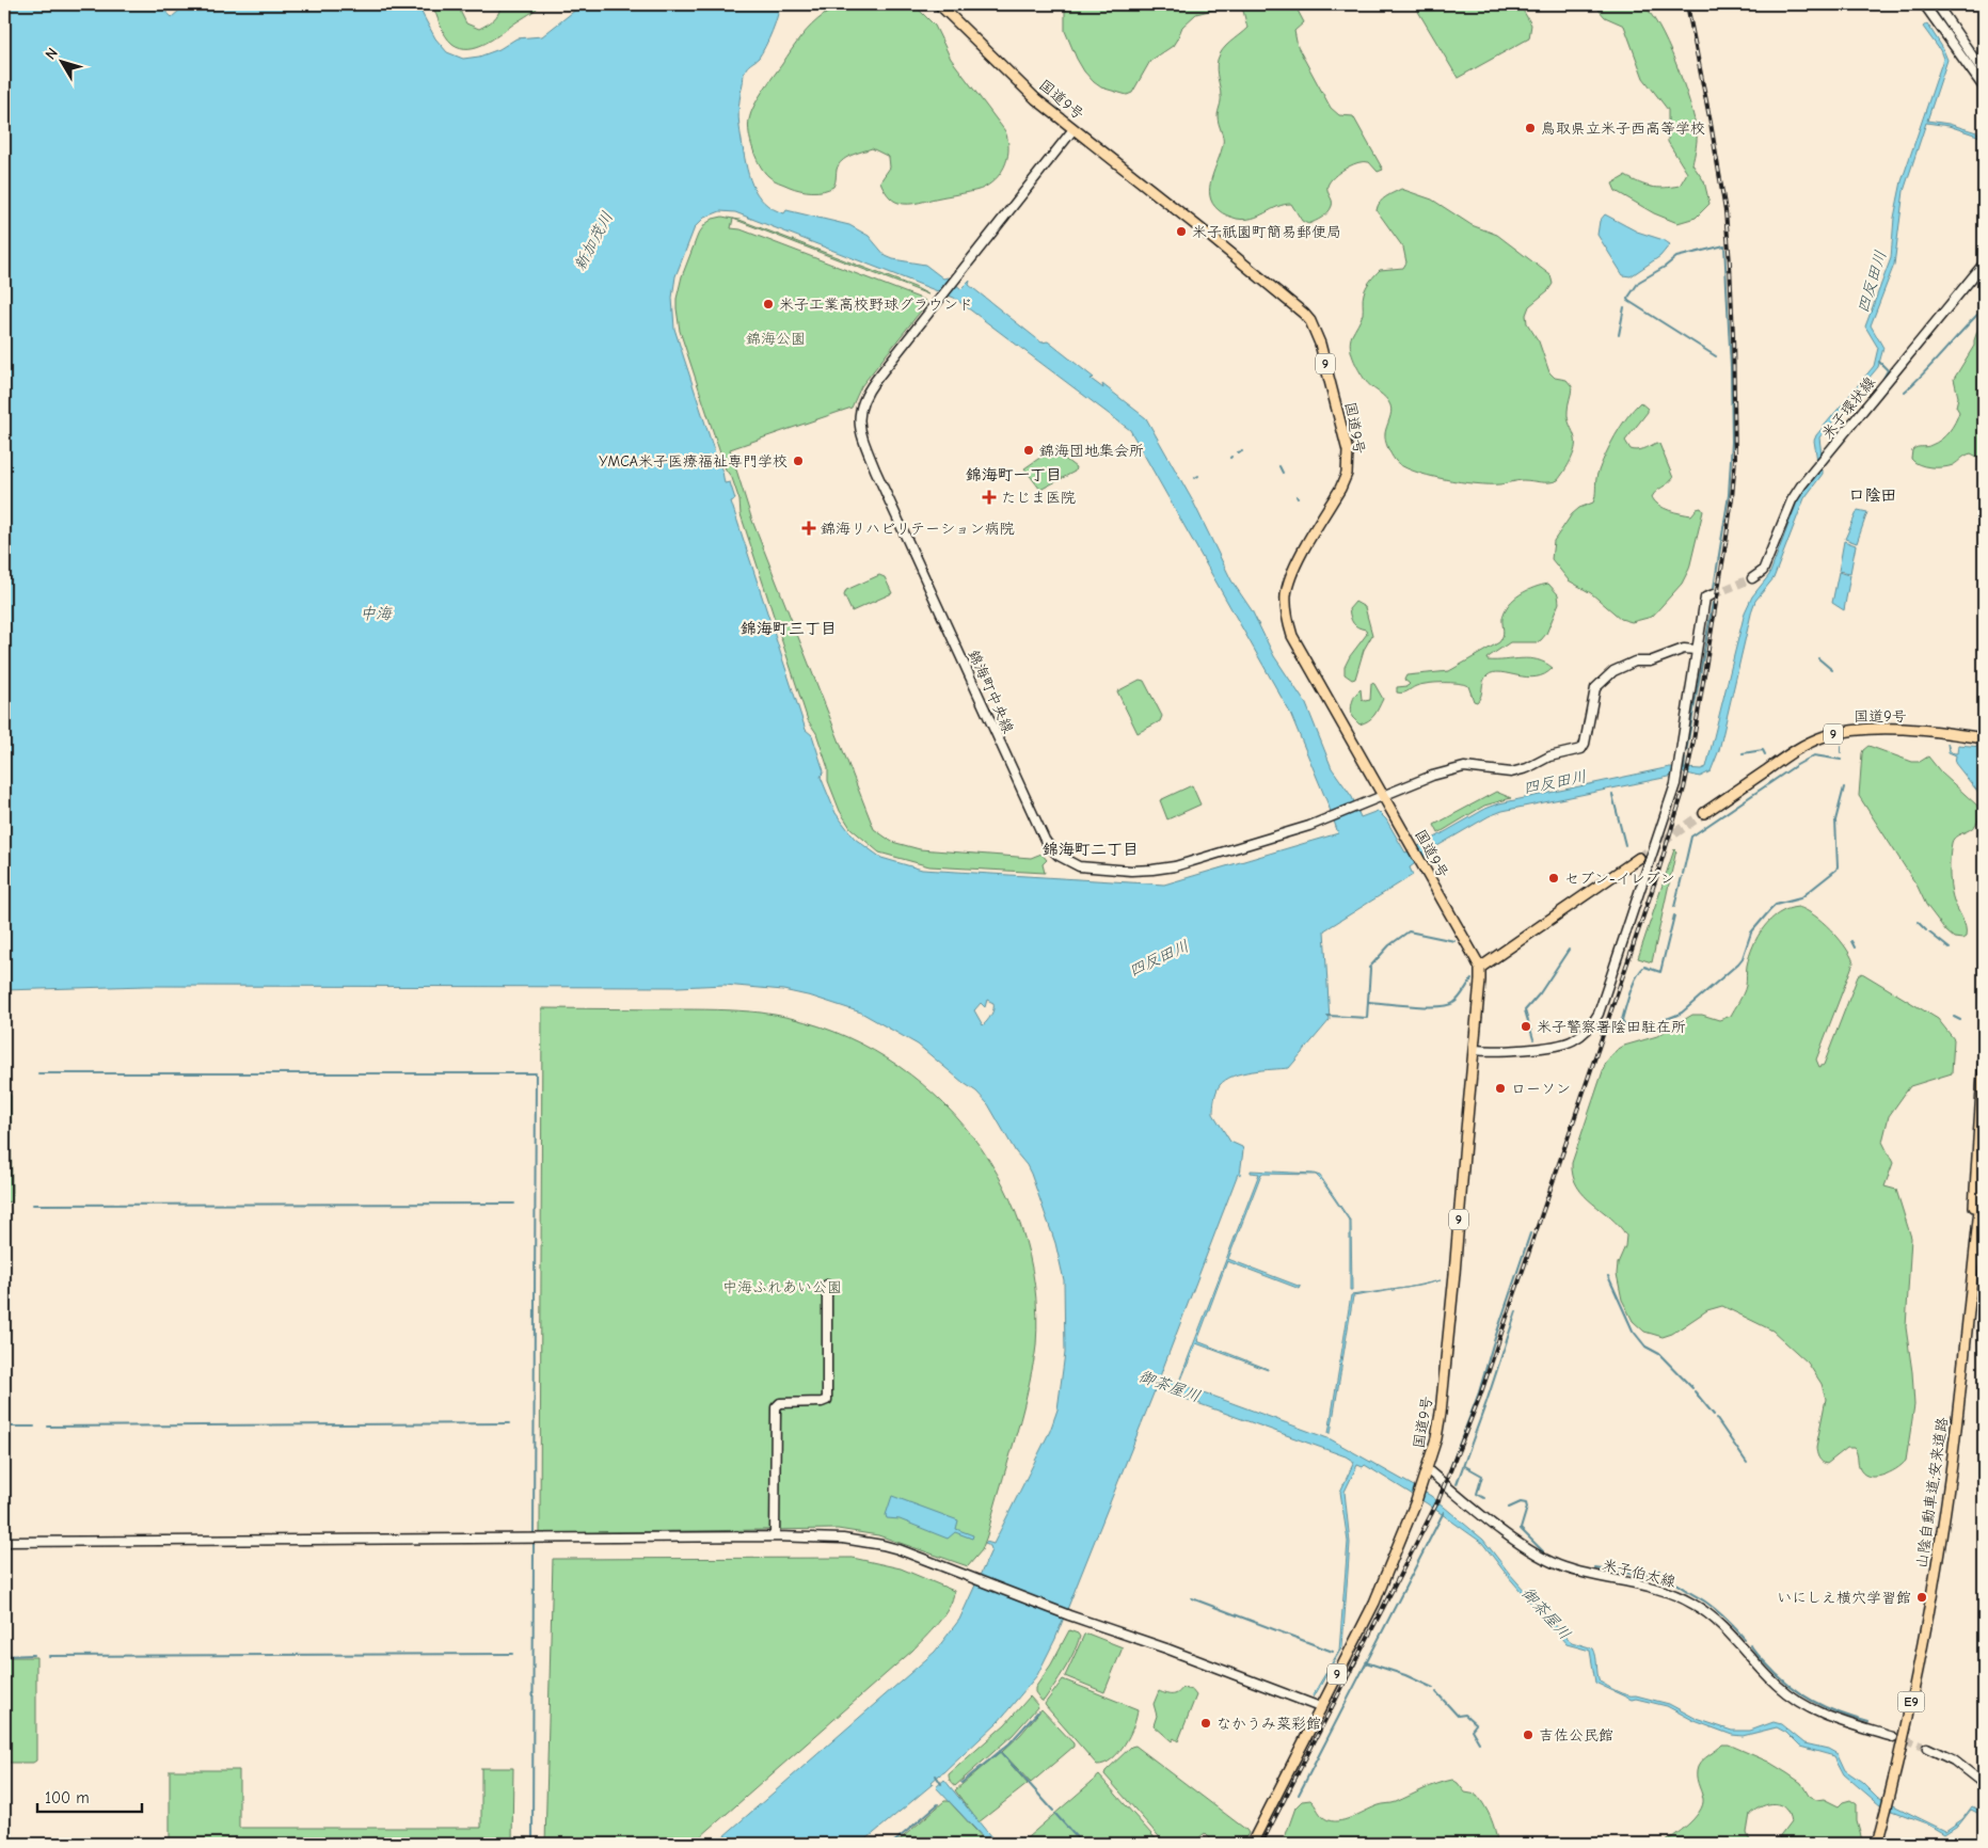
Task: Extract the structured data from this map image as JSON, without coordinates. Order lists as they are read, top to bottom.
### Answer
{
  "streets": {
    "highway": [
      "国道9号",
      "9",
      "山陰自動車道;安来道路",
      "E9"
    ],
    "street": ["米子環状線", "錦海町中央線", "米子伯太線"]
  },
  "crossings": [
    ["国道9号", "錦海町中央線"],
    ["国道9号", "米子伯太線"]
  ],
  "districts": [
    "錦海町一丁目",
    "口陰田",
    "錦海町三丁目",
    "錦海町二丁目"
  ],
  "water": [
    "新加茂川",
    "四反田川",
    "中海",
    "御茶屋川"
  ],
  "parks": ["錦海公園", "中海ふれあい公園"],
  "places": {
    "other": [
      "鳥取県立米子西高等学校",
      "米子祇園町簡易郵便局",
      "米子工業高校野球グラウンド",
      "錦海団地集会所",
      "YMCA米子医療福祉専門学校",
      "セブン-イレブン",
      "米子警察署陰田駐在所",
      "ローソン",
      "いにしえ横穴学習館",
      "なかうみ菜彩館",
      "吉佐公民館"
    ],
    "health": ["たじま医院", "錦海リハビリテーション病院"]
  },
  "scale_bar": "100 m",
  "north": "top left"
}
